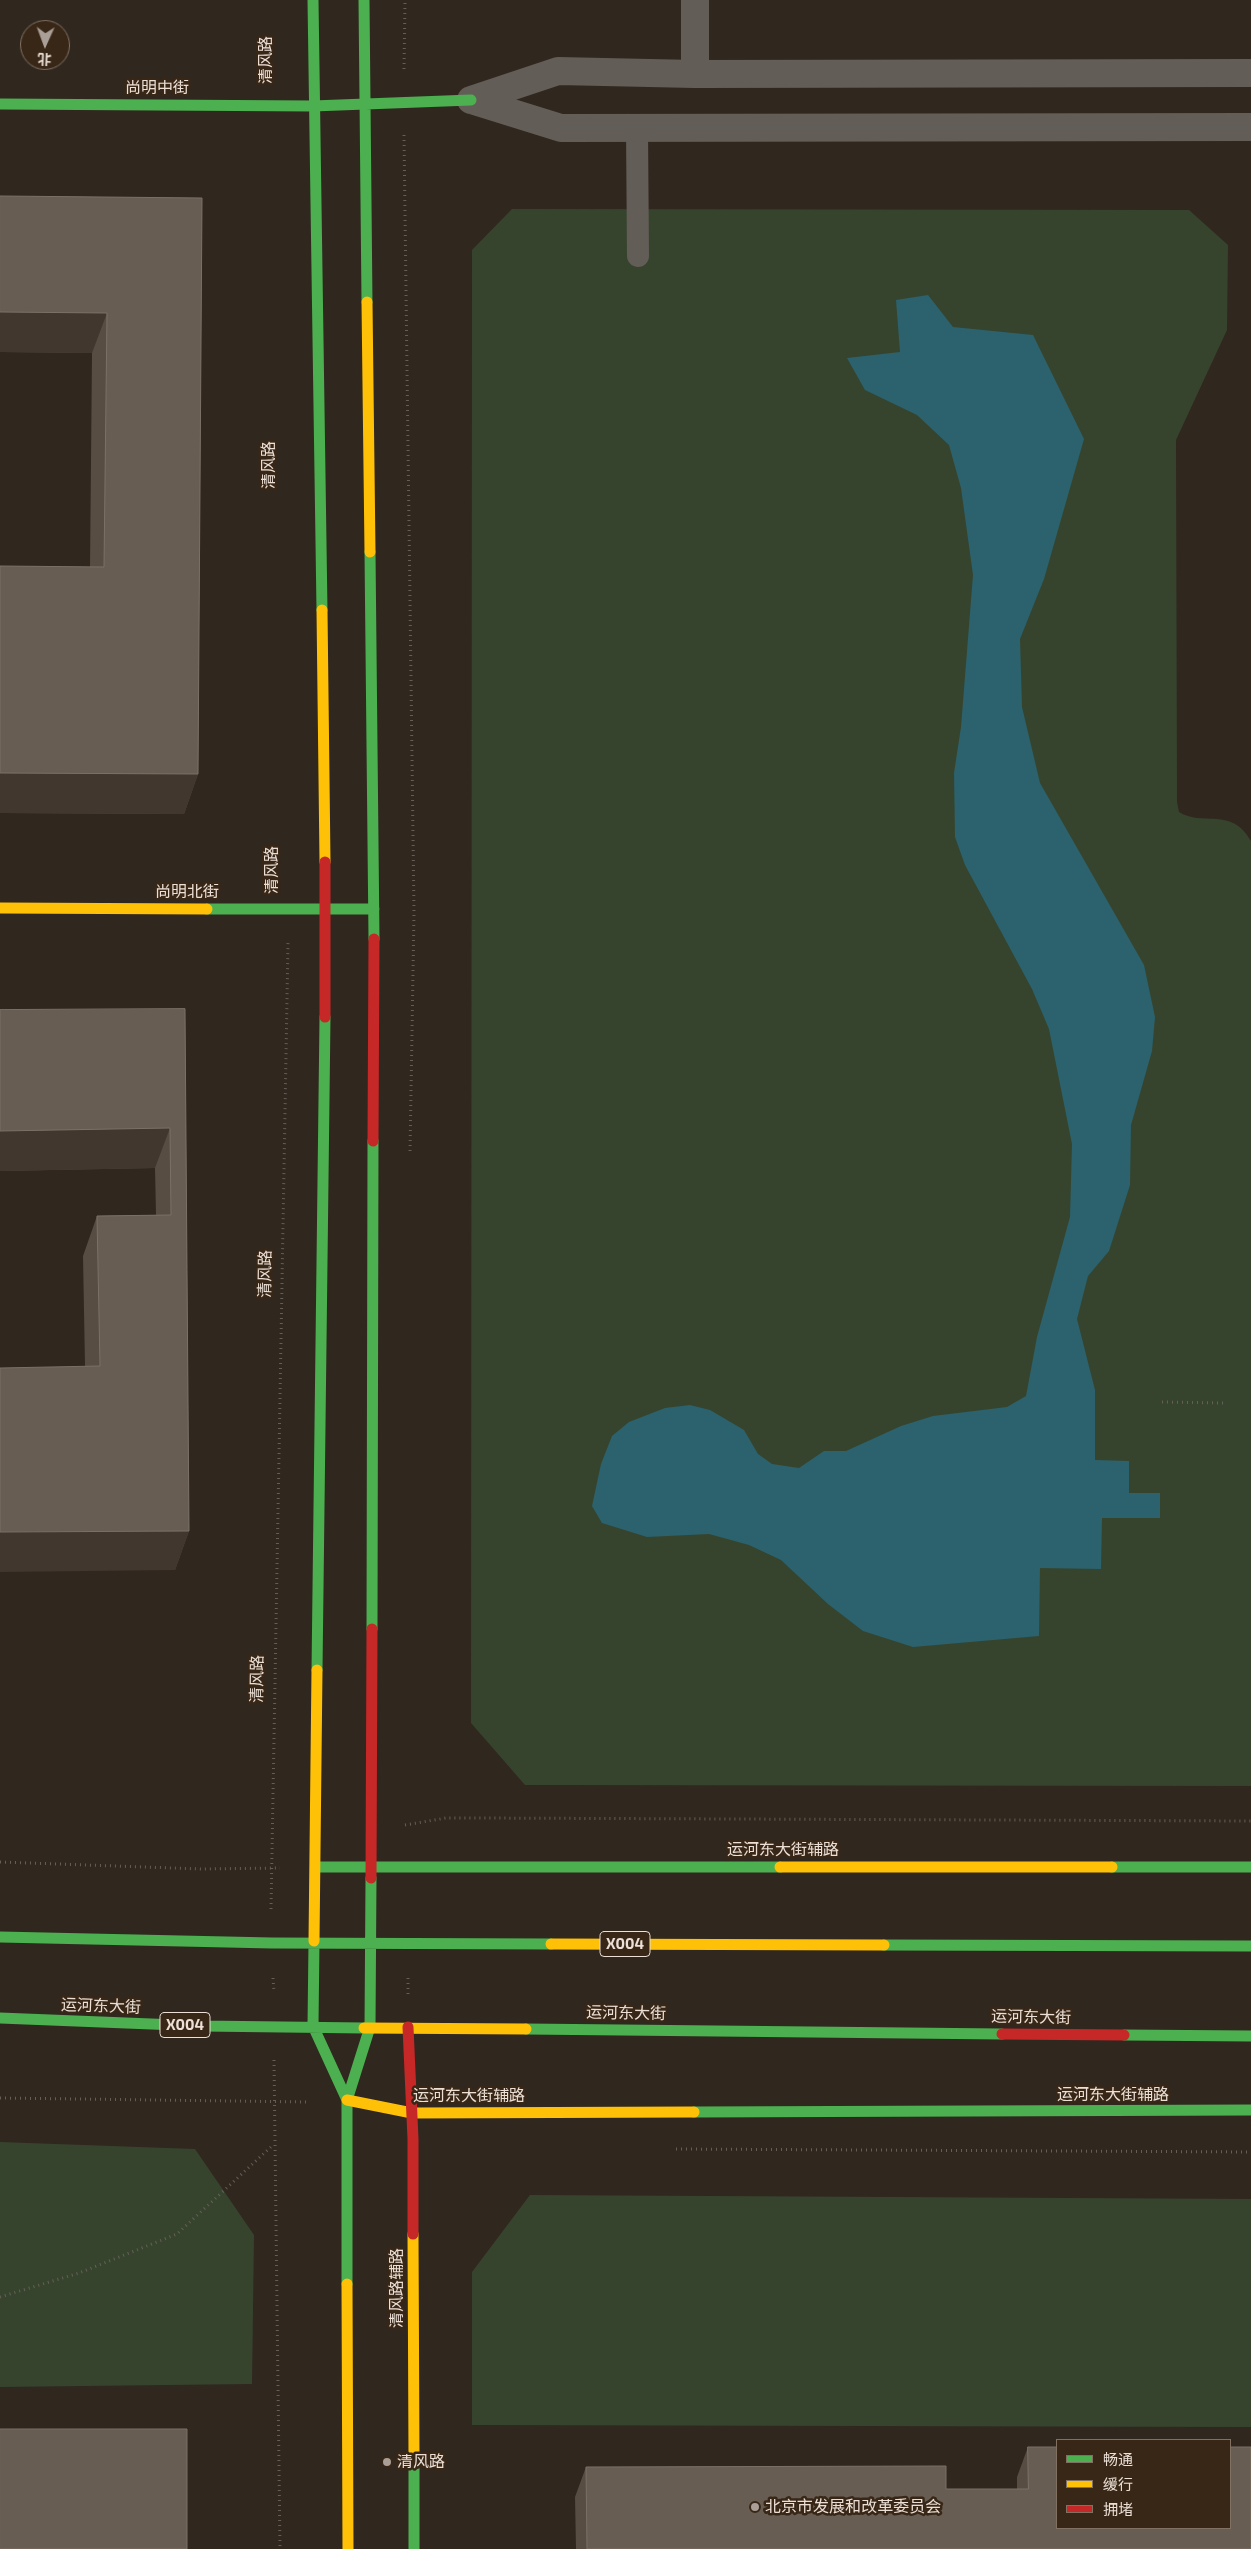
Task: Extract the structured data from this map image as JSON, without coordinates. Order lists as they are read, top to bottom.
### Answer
{
  "streets": {
    "street": [
      "尚明中街",
      "尚明北街",
      "运河东大街辅路",
      "X004",
      "运河东大街",
      "清风路辅路"
    ],
    "path": ["清风路"]
  },
  "crossings": [
    ["清风路", "尚明北街"],
    ["清风路", "X004"],
    ["清风路", "运河东大街"],
    ["运河东大街辅路", "清风路辅路"],
    ["运河东大街", "清风路辅路"]
  ],
  "places": ["清风路", "北京市发展和改革委员会"],
  "legend": ["畅通", "缓行", "拥堵"],
  "north": "bottom"
}
